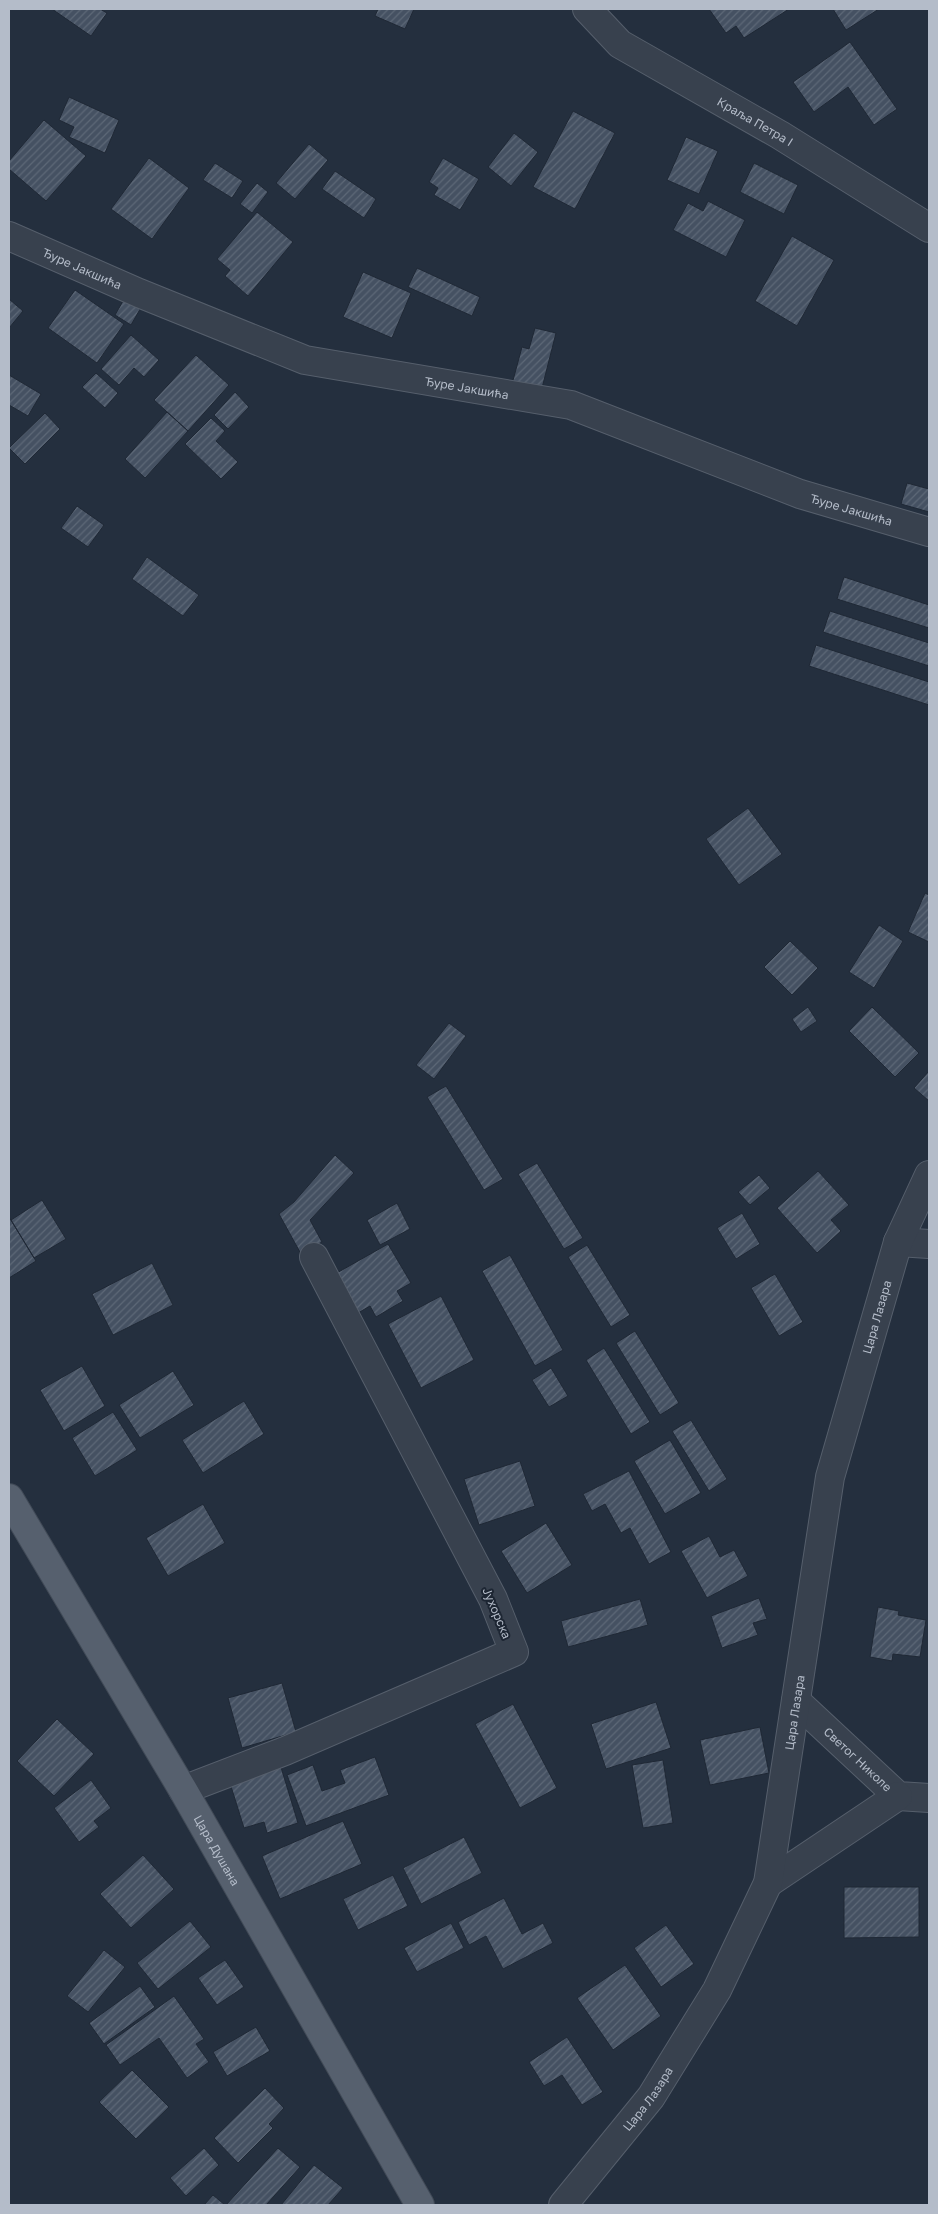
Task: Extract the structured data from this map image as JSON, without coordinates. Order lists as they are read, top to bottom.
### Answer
{
  "streets": {
    "main road": ["Цара Душана"],
    "street": [
      "Краља Петра I",
      "Ђуре Јакшића",
      "Цара Лазара",
      "Јухорска",
      "Светог Николе"
    ]
  },
  "crossings": [
    ["Цара Лазара", "Светог Николе"],
    ["Јухорска", "Цара Душана"]
  ]
}
